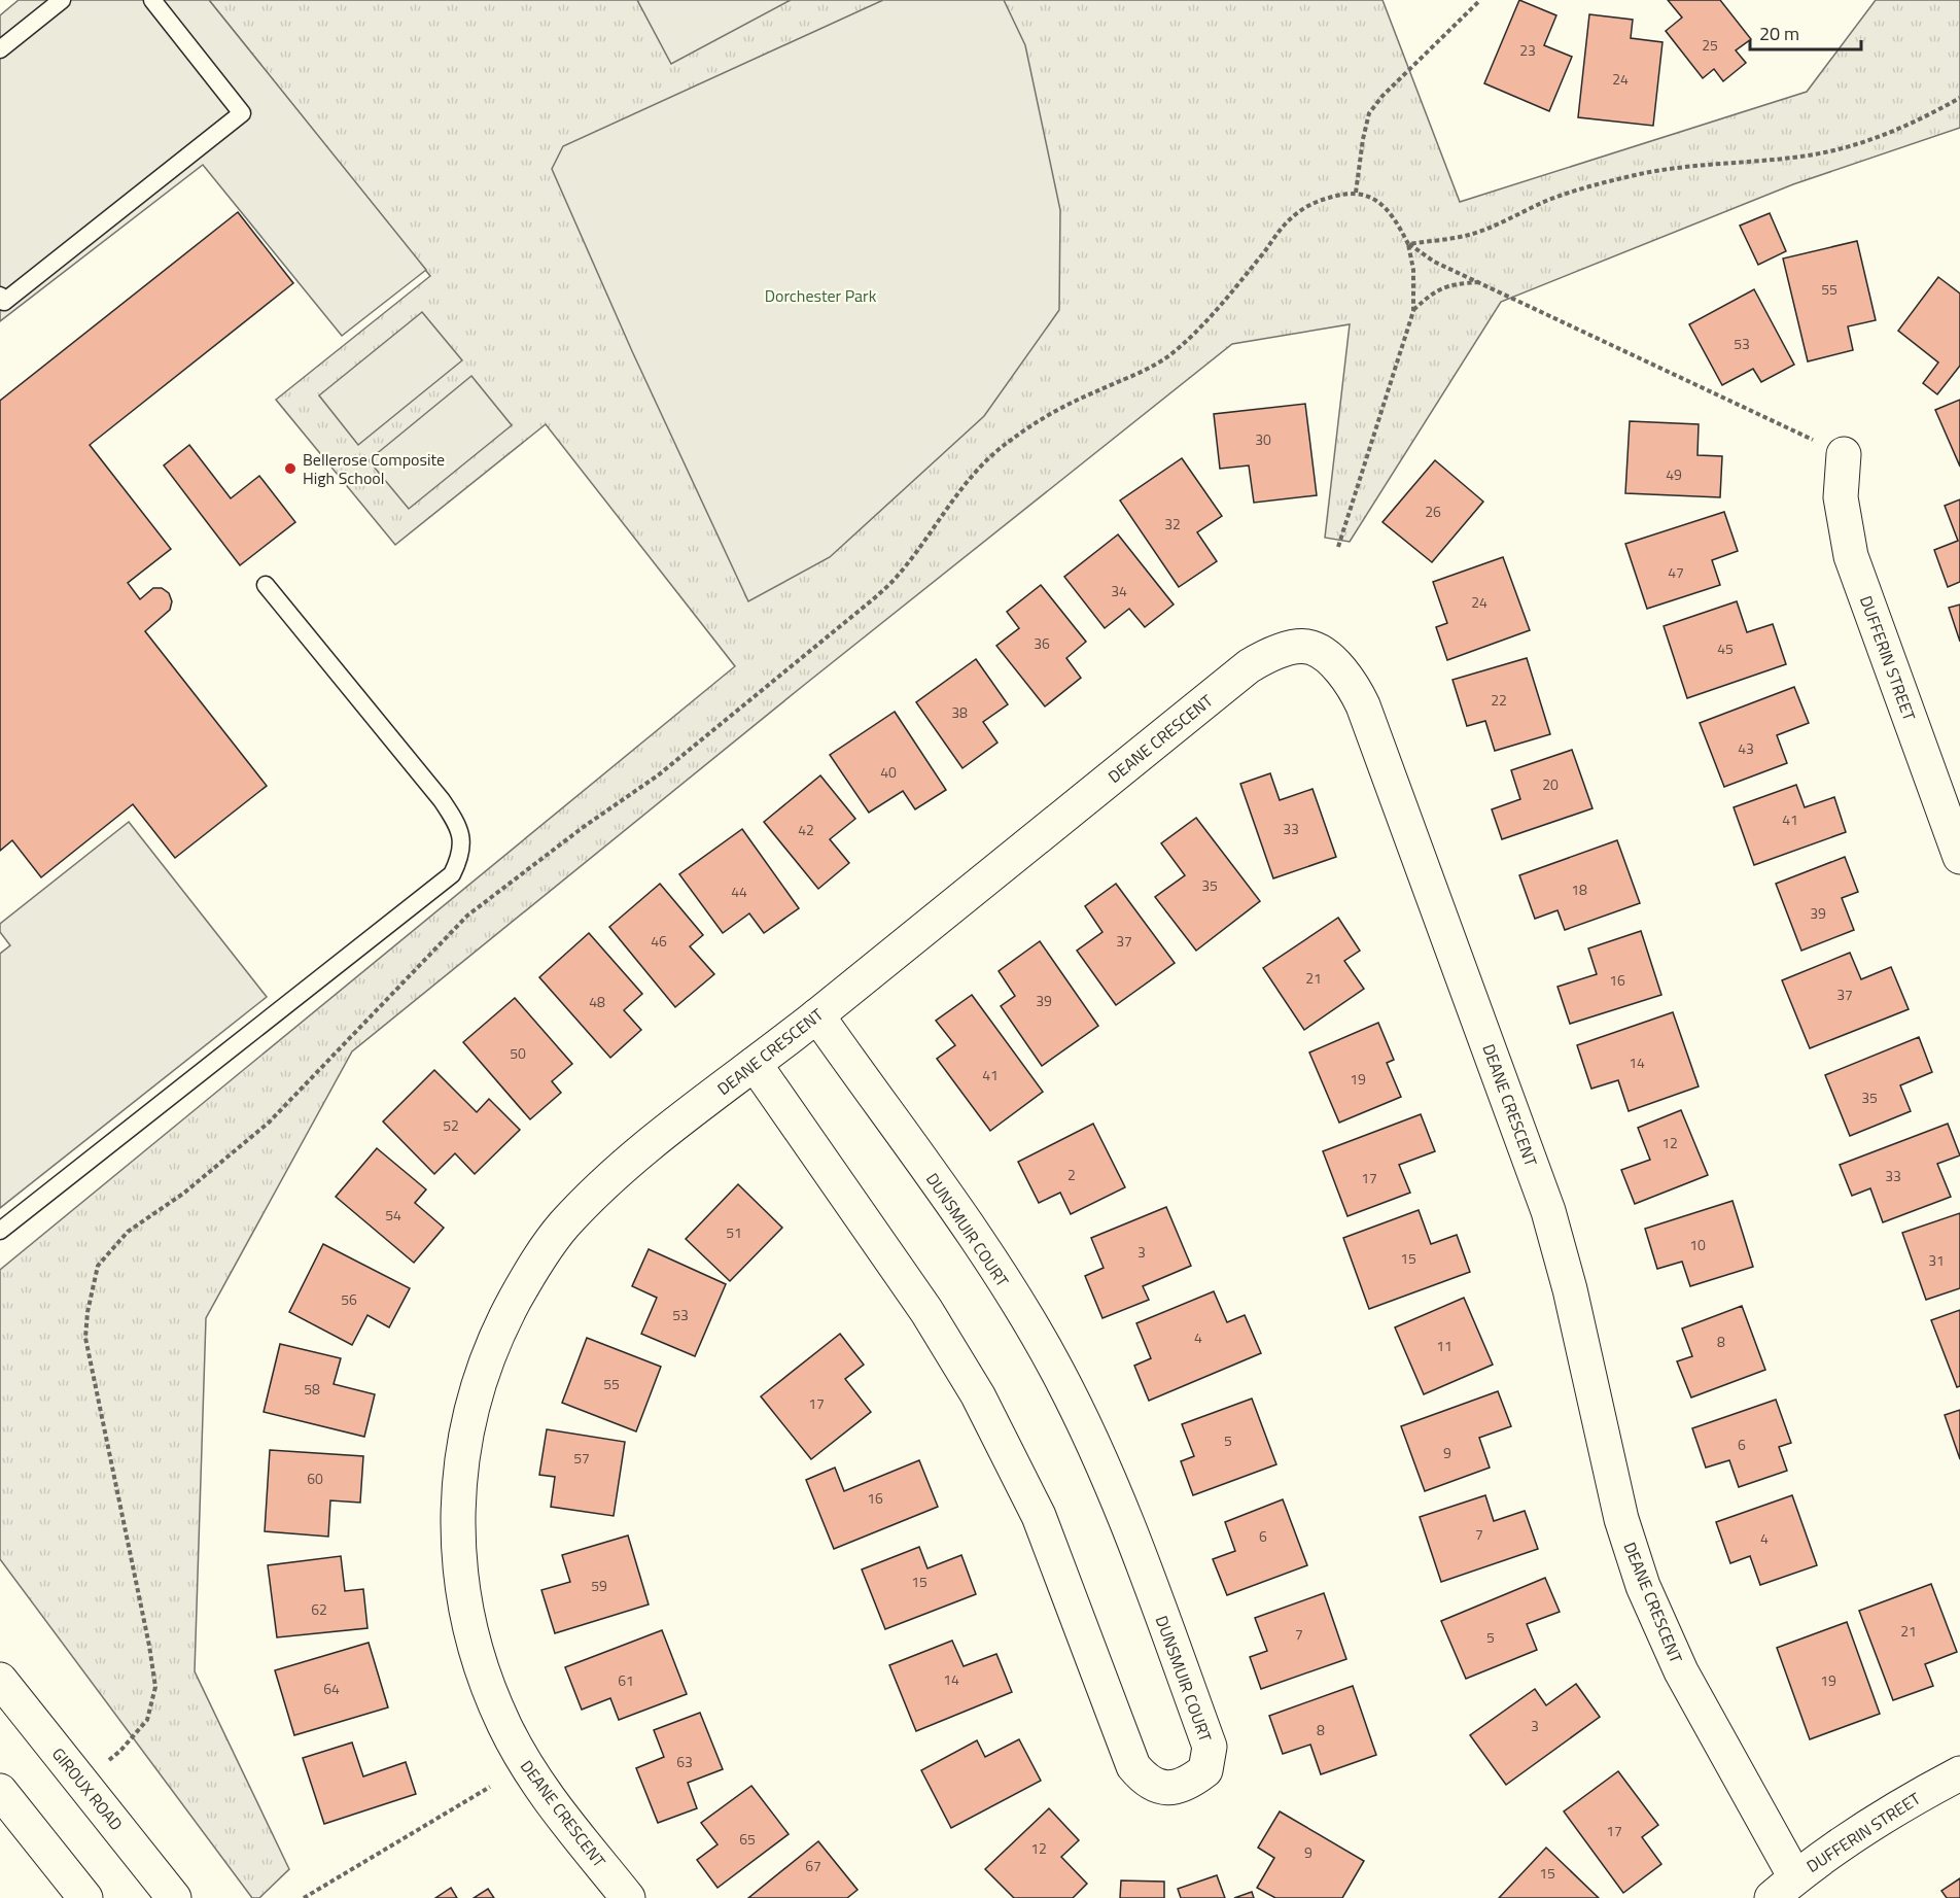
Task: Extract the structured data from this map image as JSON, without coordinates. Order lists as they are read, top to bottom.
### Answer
{
  "streets": {
    "street": [
      "DUFFERIN STREET",
      "DEANE CRESCENT",
      "DUNSMUIR COURT",
      "GIROUX ROAD"
    ]
  },
  "crossings": [
    ["DUFFERIN STREET", "DEANE CRESCENT"],
    ["DEANE CRESCENT", "DUNSMUIR COURT"]
  ],
  "parks": ["Dorchester Park"],
  "places": ["Bellerose Composite High School"],
  "house_numbers": [
    "25",
    "23",
    "24",
    "55",
    "53",
    "30",
    "49",
    "26",
    "32",
    "47",
    "34",
    "24",
    "36",
    "45",
    "22",
    "38",
    "43",
    "40",
    "20",
    "41",
    "33",
    "42",
    "35",
    "18",
    "44",
    "39",
    "46",
    "37",
    "21",
    "16",
    "37",
    "39",
    "48",
    "50",
    "14",
    "41",
    "19",
    "35",
    "52",
    "12",
    "2",
    "33",
    "17",
    "54",
    "51",
    "10",
    "3",
    "15",
    "31",
    "56",
    "53",
    "4",
    "8",
    "11",
    "55",
    "58",
    "17",
    "5",
    "6",
    "9",
    "57",
    "60",
    "16",
    "7",
    "6",
    "4",
    "15",
    "59",
    "62",
    "21",
    "7",
    "5",
    "14",
    "61",
    "19",
    "64",
    "3",
    "8",
    "63",
    "17",
    "65",
    "12",
    "9",
    "67",
    "15"
  ],
  "scale_bar": "20 m"
}
